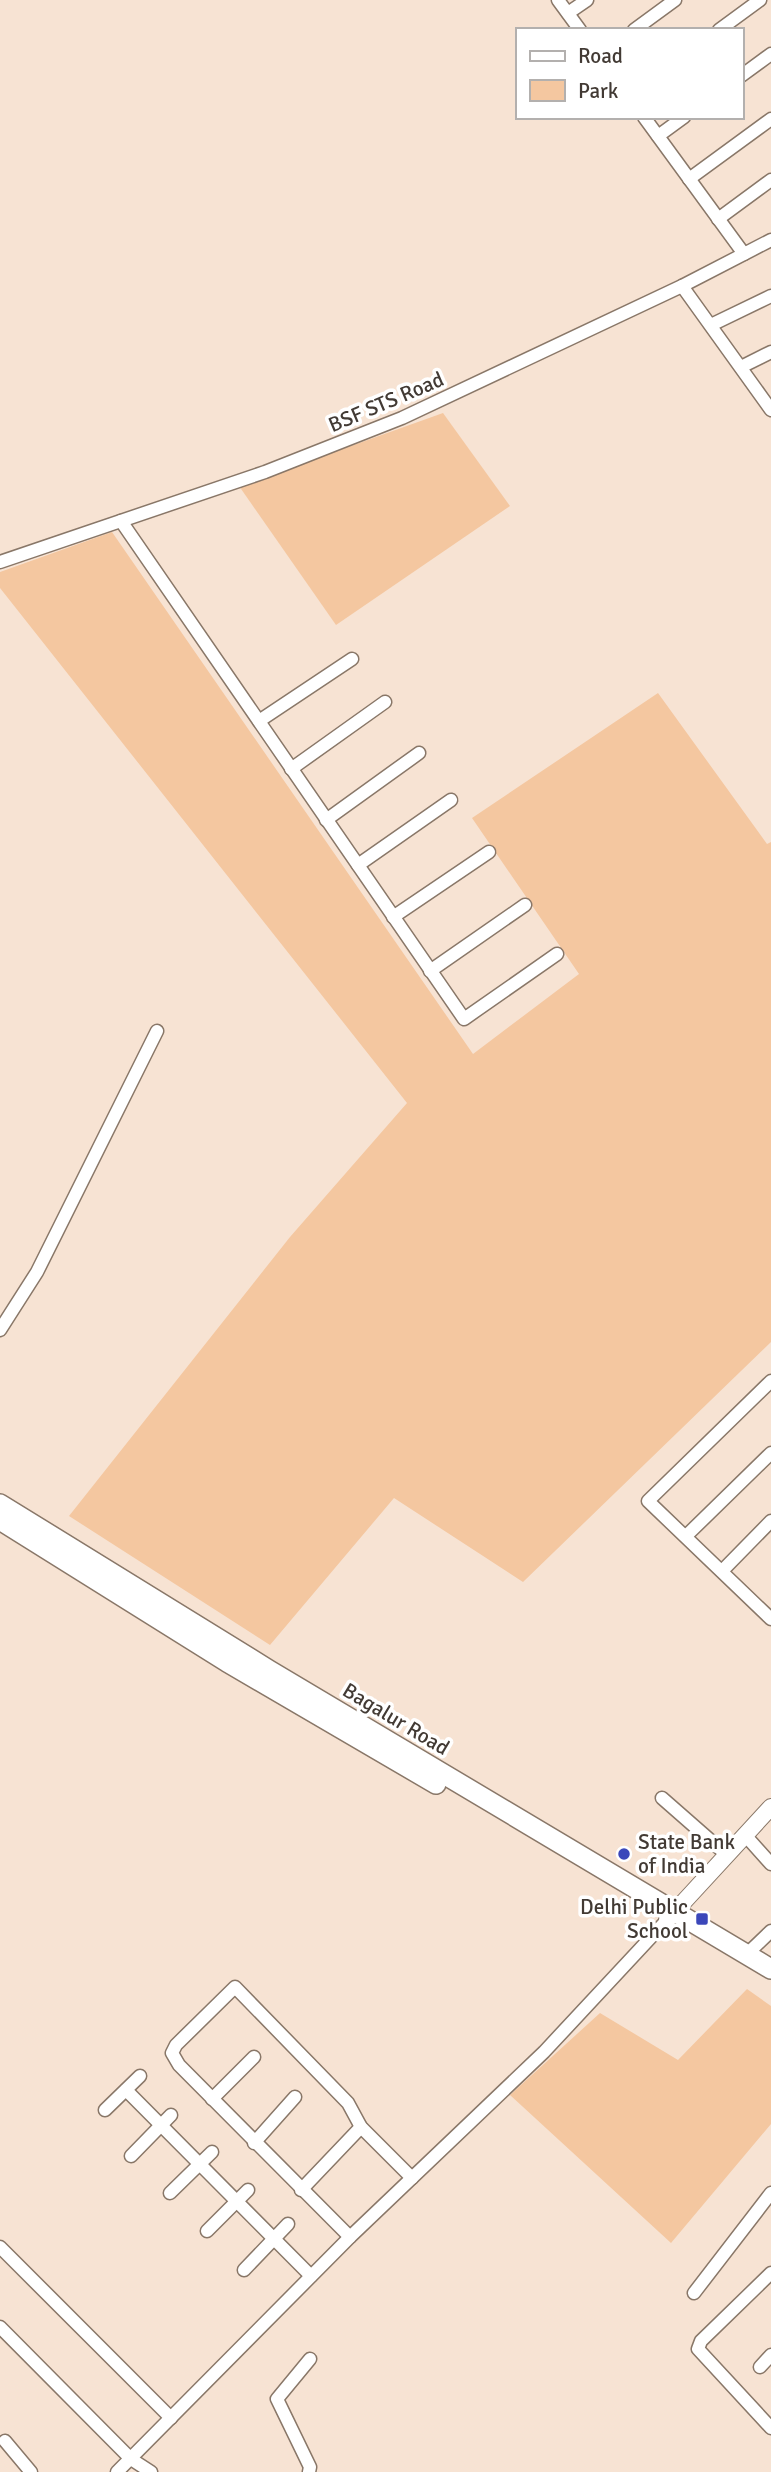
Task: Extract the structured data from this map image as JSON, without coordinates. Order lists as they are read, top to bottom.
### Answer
{
  "streets": {
    "main road": ["Bagalur Road"],
    "street": ["BSF STS Road"]
  },
  "places": {
    "other": ["State Bank of India"],
    "transit": ["Delhi Public School"]
  },
  "legend": ["Road", "Park"]
}
